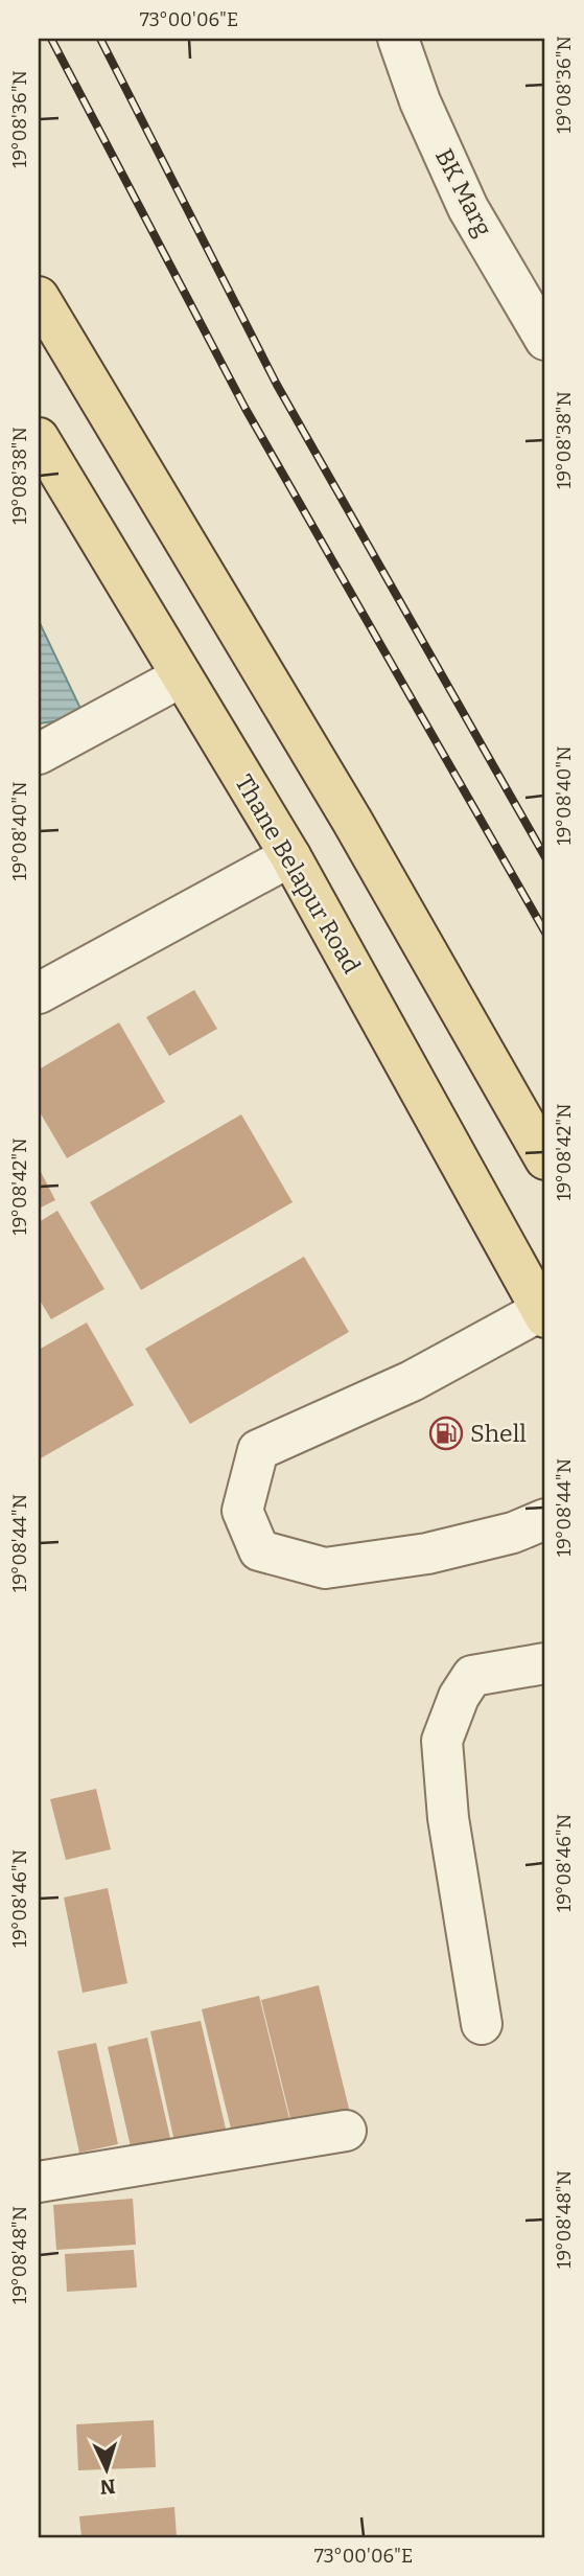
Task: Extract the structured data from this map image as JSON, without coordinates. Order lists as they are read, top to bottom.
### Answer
{
  "streets": {
    "main road": ["Thane Belapur Road"],
    "street": ["BK Marg"]
  },
  "places": {
    "fuel station": ["Shell"]
  },
  "north": "bottom",
  "coordinates": [
    "73°00'06\"E",
    "19°08'36\"N",
    "19°08'38\"N",
    "19°08'40\"N",
    "19°08'42\"N",
    "19°08'44\"N",
    "19°08'46\"N",
    "19°08'48\"N"
  ]
}
